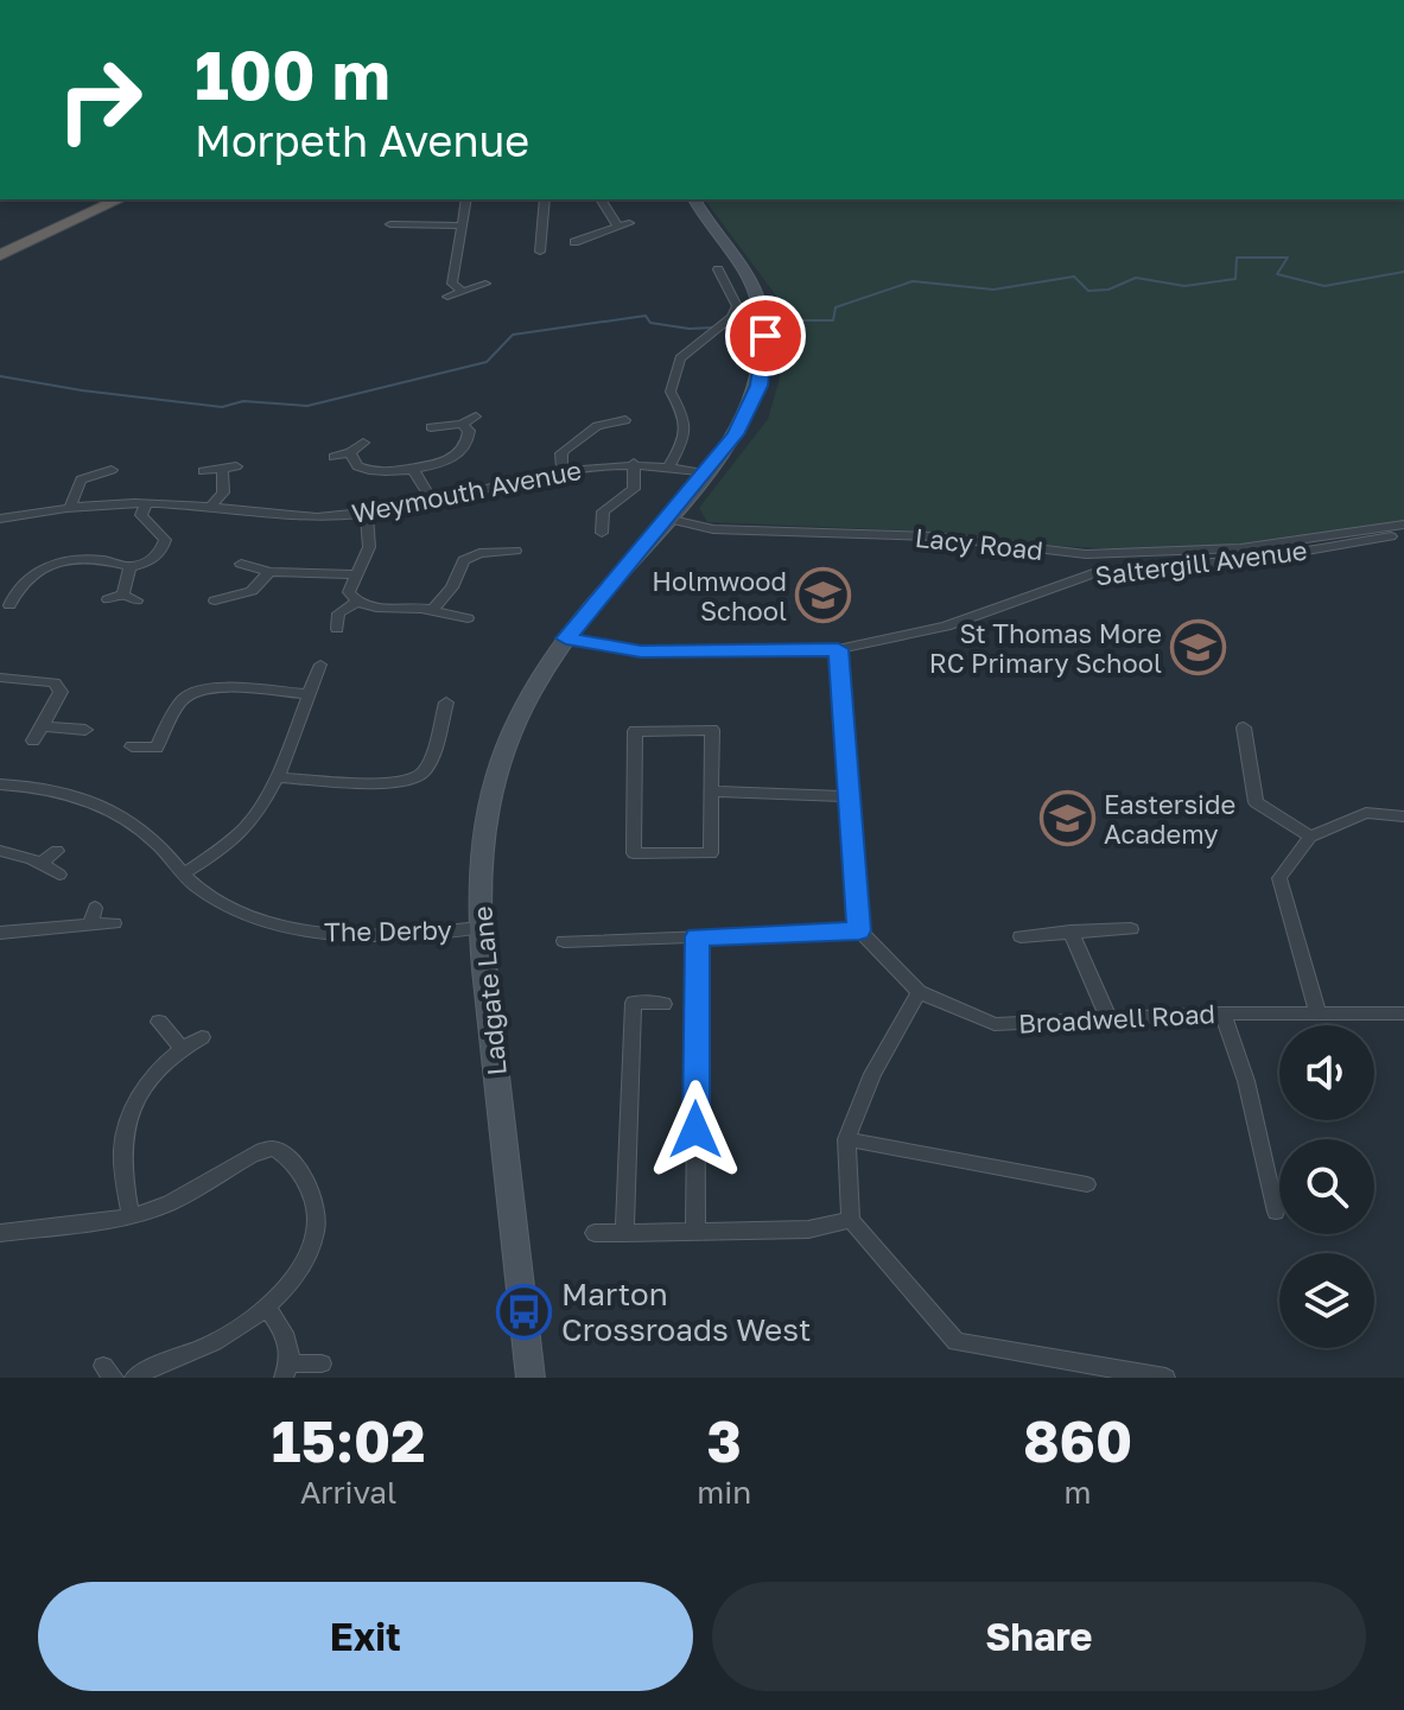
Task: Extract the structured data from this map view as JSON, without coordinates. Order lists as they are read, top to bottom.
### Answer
{
  "streets": {
    "main road": ["Ladgate Lane"],
    "street": [
      "Weymouth Avenue",
      "Lacy Road",
      "Saltergill Avenue",
      "The Derby",
      "Broadwell Road"
    ]
  },
  "crossings": [
    ["Weymouth Avenue", "Ladgate Lane"],
    ["Lacy Road", "Ladgate Lane"],
    ["Saltergill Avenue", "Ladgate Lane"],
    ["The Derby", "Ladgate Lane"]
  ],
  "places": {
    "school or university": ["Holmwood School", "St Thomas More RC Primary School", "Easterside Academy"],
    "bus stop": ["Marton Crossroads West"]
  },
  "page": {
    "turn": ["100 m", "Morpeth Avenue"],
    "eta": [
      "15:02",
      "Arrival",
      "3",
      "min",
      "860",
      "m"
    ],
    "buttons": ["Exit", "Share"]
  }
}
